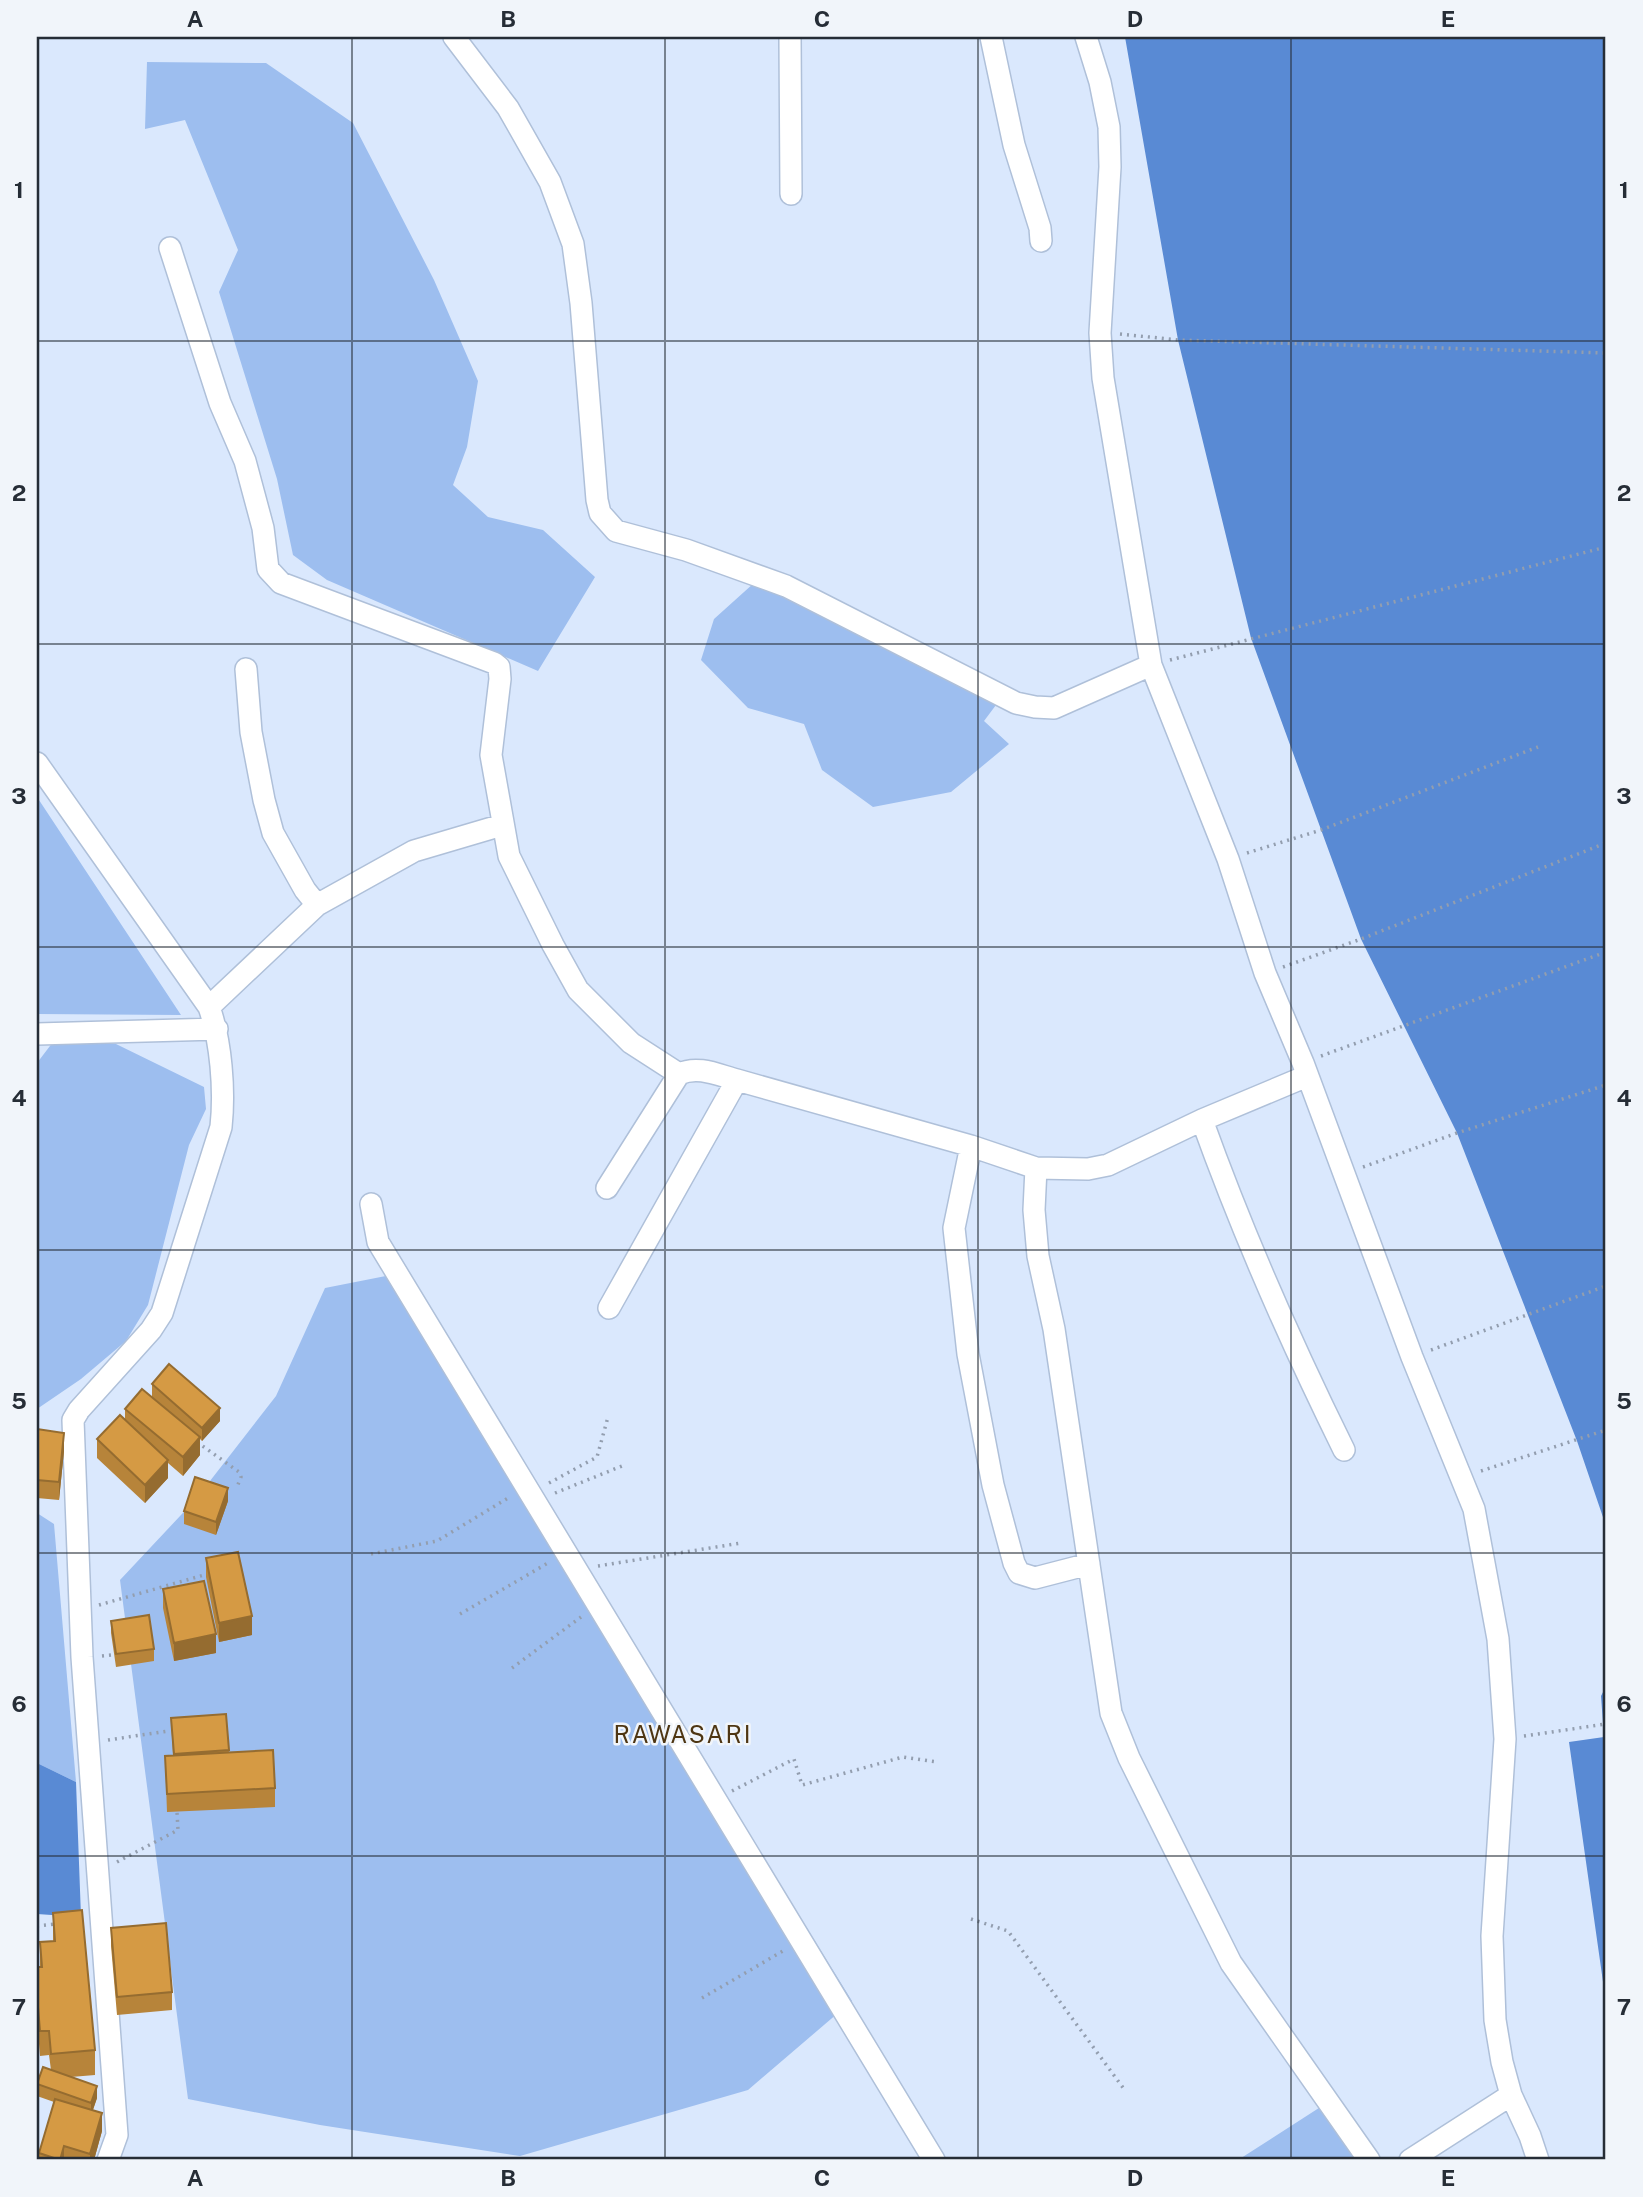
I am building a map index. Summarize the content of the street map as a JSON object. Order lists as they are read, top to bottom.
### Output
{
  "districts": ["RAWASARI"],
  "grid": {
    "columns": [
      "A",
      "B",
      "C",
      "D",
      "E"
    ],
    "rows": [
      "1",
      "2",
      "3",
      "4",
      "5",
      "6",
      "7"
    ]
  }
}
